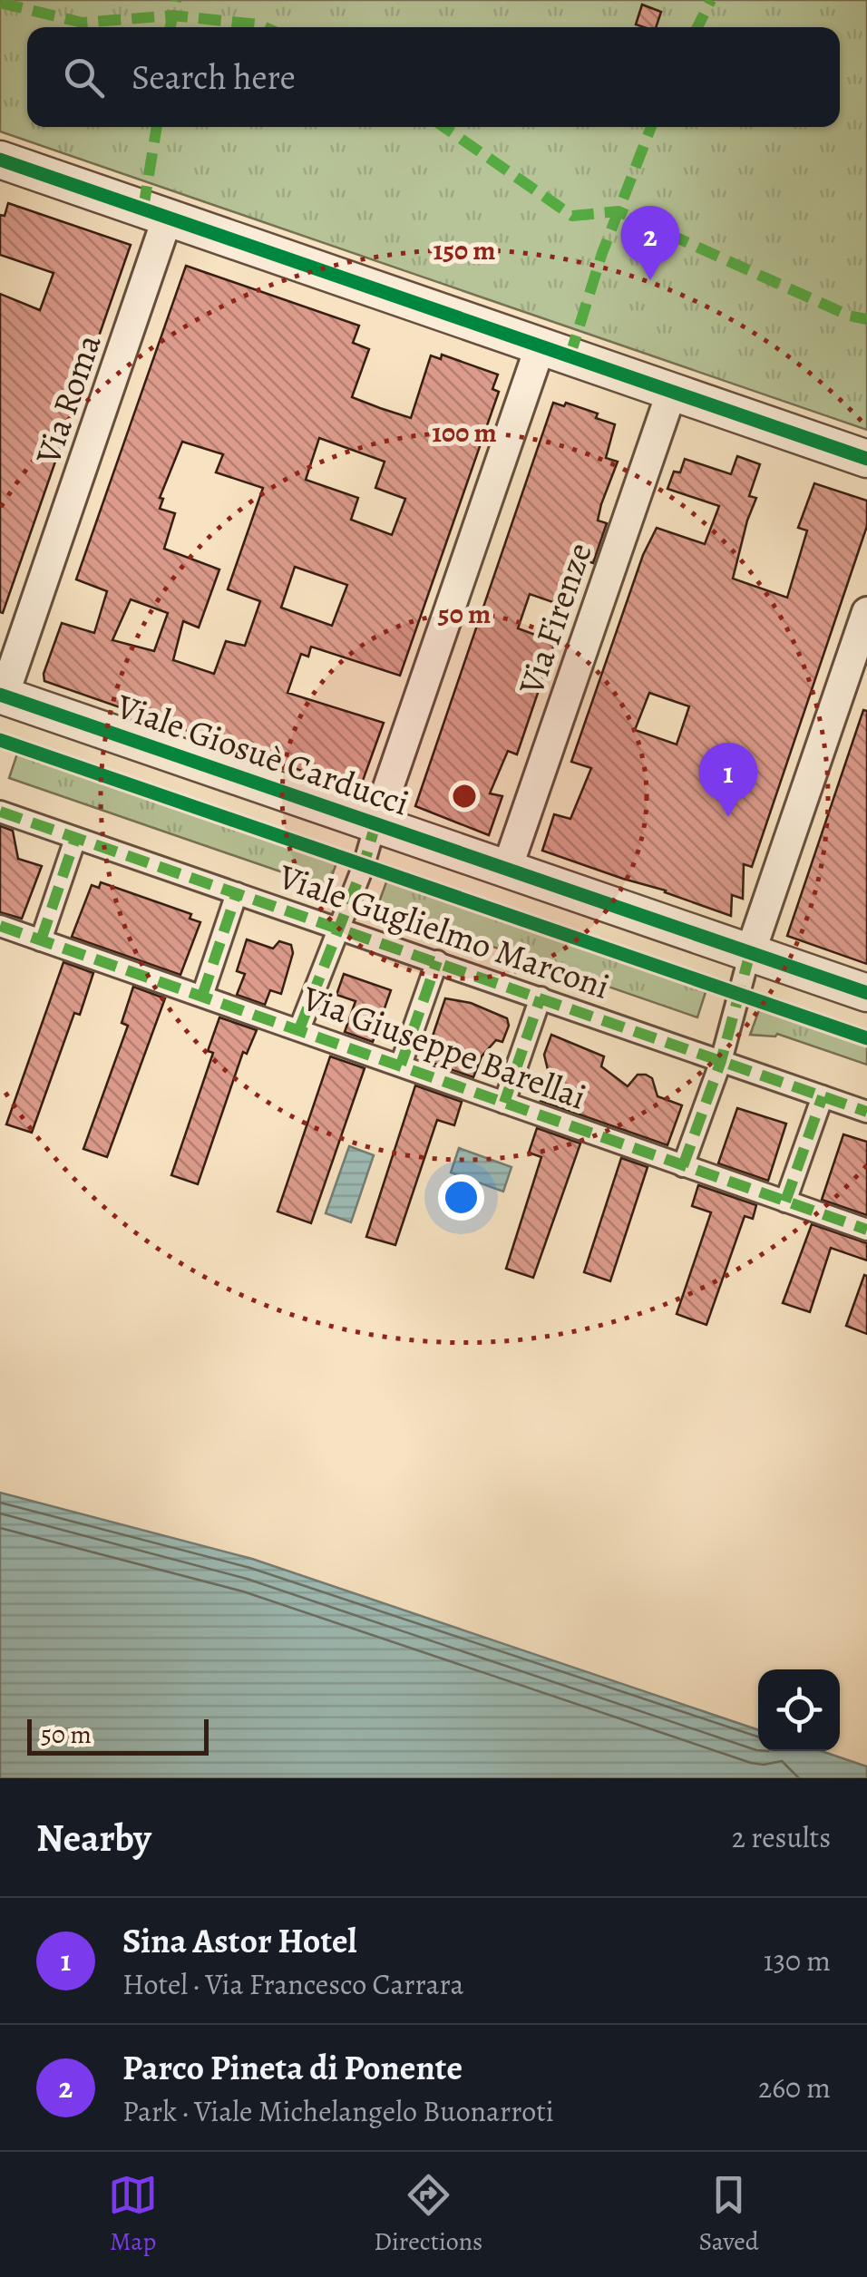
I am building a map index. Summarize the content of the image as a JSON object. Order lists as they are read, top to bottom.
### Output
{
  "streets": {
    "street": [
      "Via Roma",
      "Via Firenze",
      "Viale Giosuè Carducci",
      "Viale Guglielmo Marconi",
      "Via Giuseppe Barellai"
    ]
  },
  "crossings": [
    ["Via Roma", "Viale Giosuè Carducci"],
    ["Via Firenze", "Viale Giosuè Carducci"]
  ],
  "scale_bar": "50 m",
  "page": {
    "search": "Search here",
    "pins": ["2", "1"],
    "scale": "50 m",
    "heading": ["Nearby", "2 results"],
    "list": [
      {
        "mark": "1",
        "name": "Sina Astor Hotel",
        "note": "Hotel · Via Francesco Carrara",
        "value": "130 m"
      },
      {
        "mark": "2",
        "name": "Parco Pineta di Ponente",
        "note": "Park · Viale Michelangelo Buonarroti",
        "value": "260 m"
      }
    ],
    "nav": ["Map", "Directions", "Saved"]
  },
  "rings": ["150 m", "100 m", "50 m"]
}
